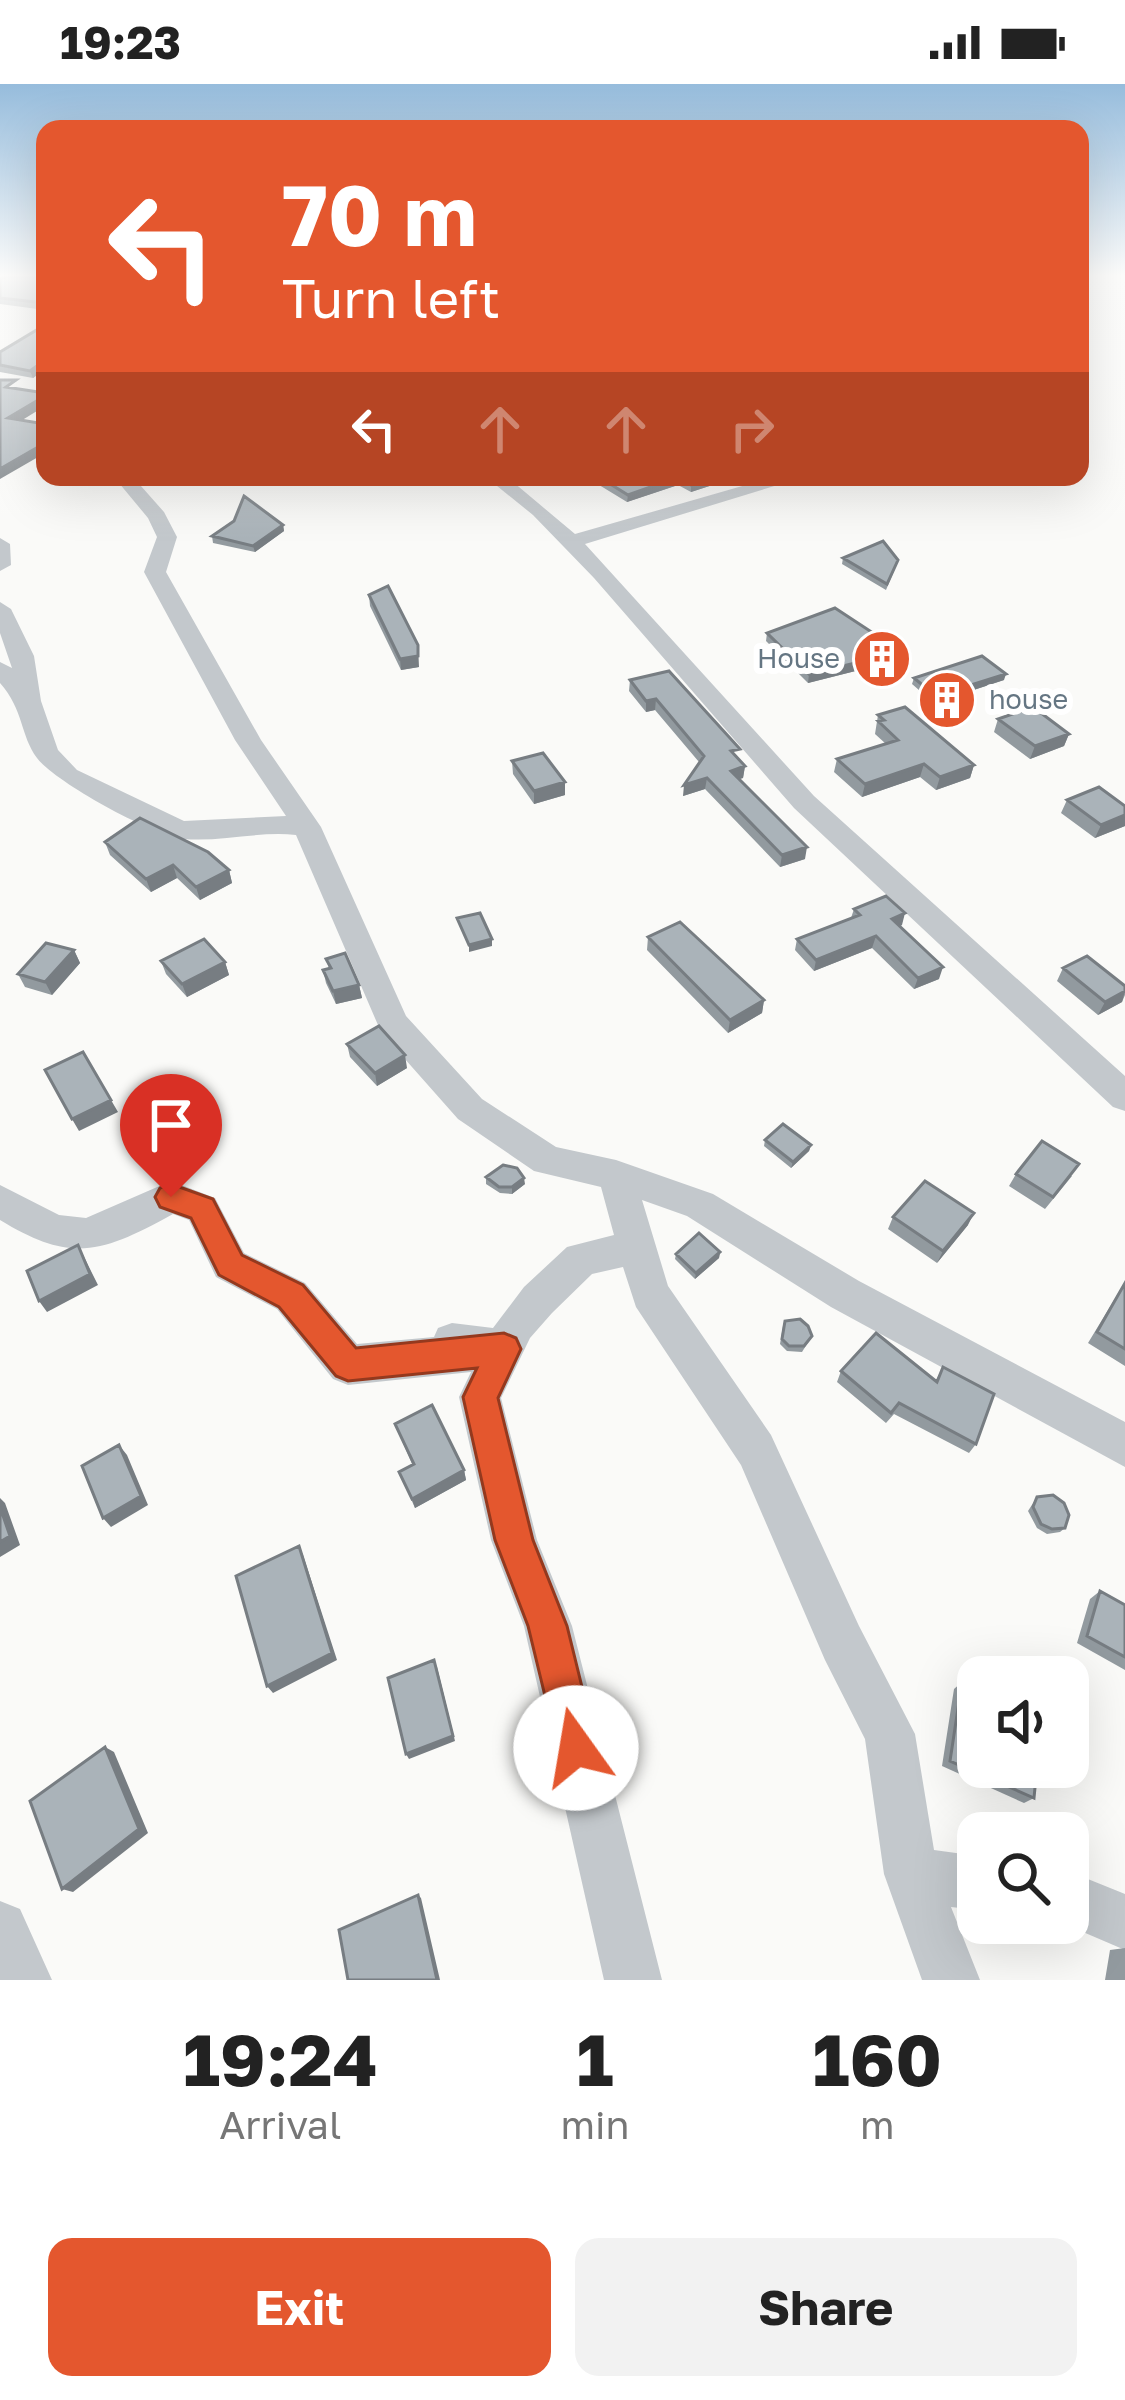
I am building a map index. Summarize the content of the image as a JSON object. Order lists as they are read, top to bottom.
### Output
{
  "places": {
    "building": ["House", "house"]
  },
  "page": {
    "status": "19:23",
    "turn": ["70 m", "Turn left"],
    "eta": [
      "19:24",
      "Arrival",
      "1",
      "min",
      "160",
      "m"
    ],
    "buttons": ["Exit", "Share"]
  }
}
